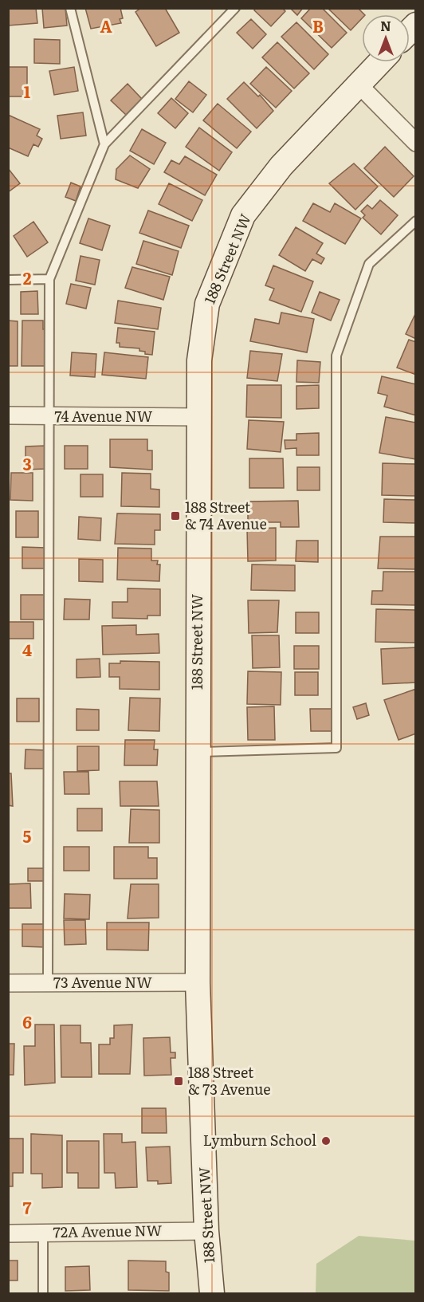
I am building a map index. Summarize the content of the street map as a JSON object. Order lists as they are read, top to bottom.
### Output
{
  "streets": {
    "street": [
      "188 Street NW",
      "74 Avenue NW",
      "73 Avenue NW",
      "72A Avenue NW"
    ]
  },
  "crossings": [
    ["188 Street NW", "74 Avenue NW"],
    ["188 Street NW", "73 Avenue NW"],
    ["188 Street NW", "72A Avenue NW"]
  ],
  "places": {
    "transit": ["188 Street & 74 Avenue", "188 Street & 73 Avenue"],
    "other": ["Lymburn School"]
  },
  "north": "top",
  "grid": {
    "columns": ["A", "B"],
    "rows": [
      "1",
      "2",
      "3",
      "4",
      "5",
      "6",
      "7"
    ]
  }
}
